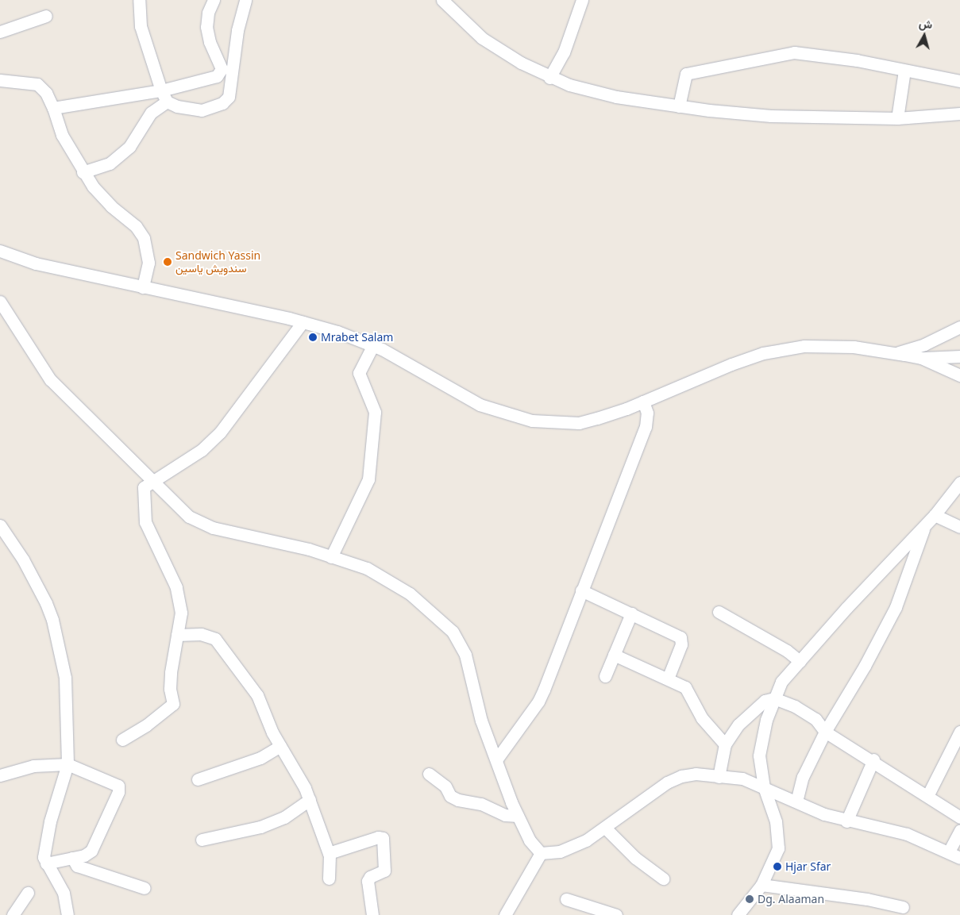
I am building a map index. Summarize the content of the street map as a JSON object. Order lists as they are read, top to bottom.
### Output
{
  "places": [
    "Sandwich Yassin سندويش ياسين",
    "Mrabet Salam",
    "Hjar Sfar",
    "Dg. Alaaman"
  ],
  "north": "top"
}
